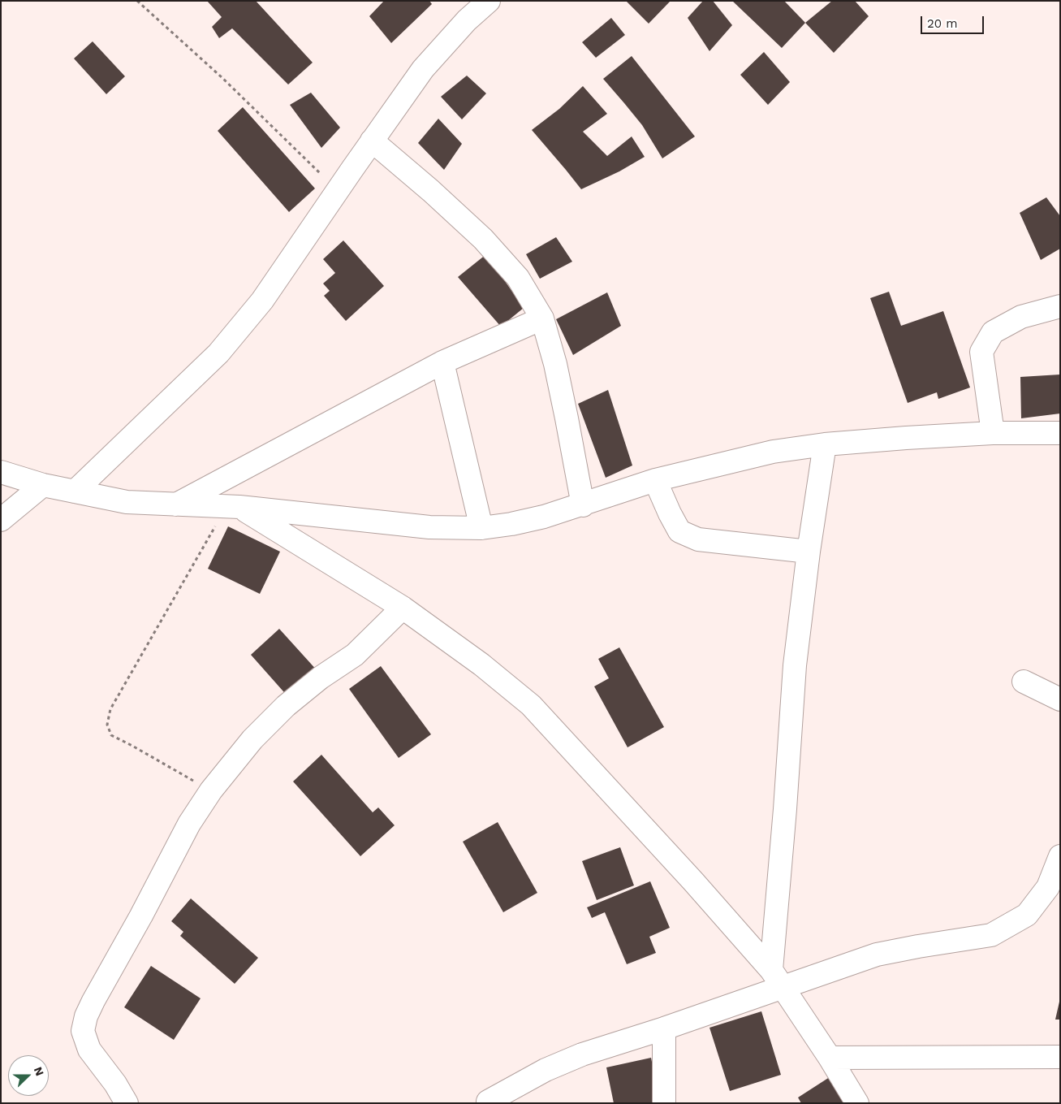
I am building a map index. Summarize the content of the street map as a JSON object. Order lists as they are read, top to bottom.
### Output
{
  "scale_bar": "20 m",
  "north": "right"
}
